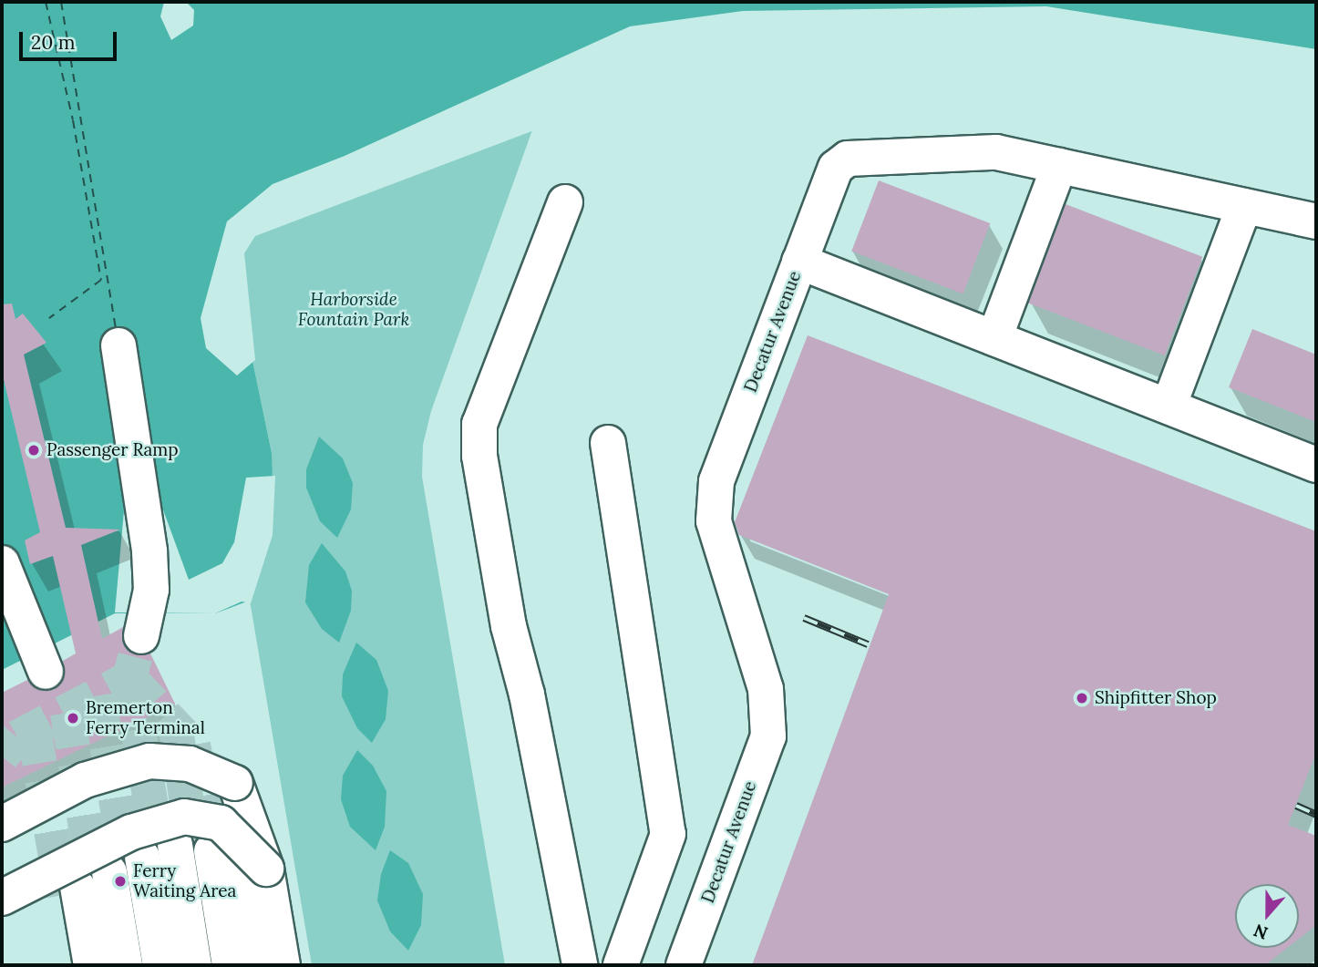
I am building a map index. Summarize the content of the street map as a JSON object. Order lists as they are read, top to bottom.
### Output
{
  "streets": {
    "main road": ["Decatur Avenue"]
  },
  "parks": ["Harborside Fountain Park"],
  "places": [
    "Passenger Ramp",
    "Shipfitter Shop",
    "Bremerton Ferry Terminal",
    "Ferry Waiting Area"
  ],
  "scale_bar": "20 m",
  "north": "bottom"
}
